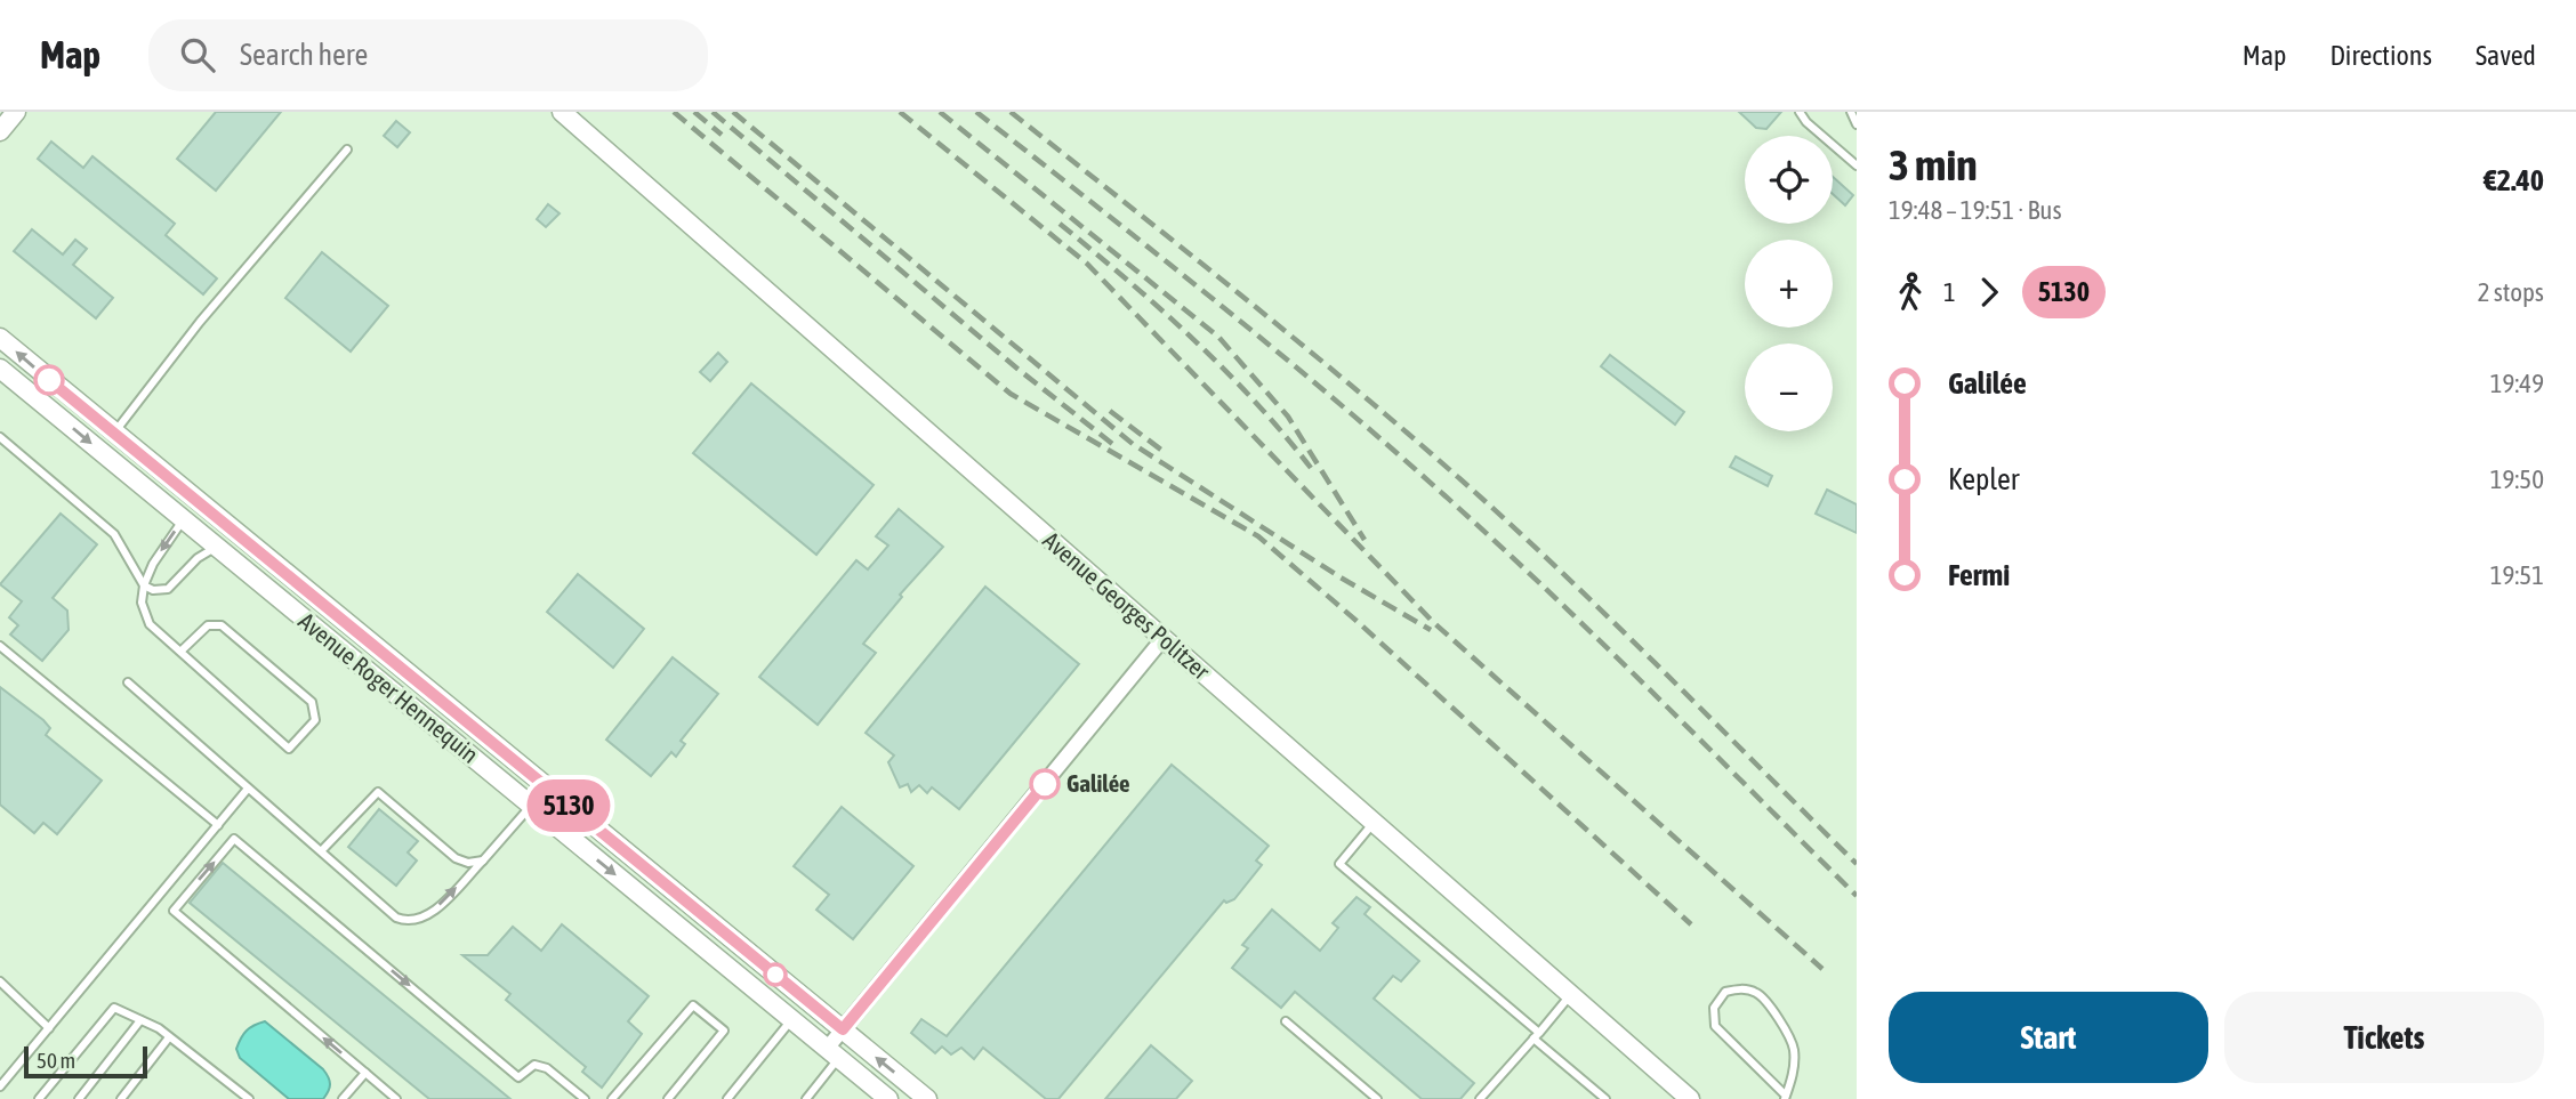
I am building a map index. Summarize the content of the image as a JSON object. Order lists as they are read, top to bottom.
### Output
{
  "streets": {
    "street": ["Avenue Georges Politzer", "Avenue Roger Hennequin"]
  },
  "places": ["Galilée"],
  "lines": ["bus line 5130"],
  "scale_bar": "50 m",
  "page": {
    "header": "Map",
    "search": "Search here",
    "nav": ["Map", "Directions", "Saved"],
    "on_map": "5130",
    "heading": ["3 min", "19:48 – 19:51 · Bus", "€2.40"],
    "map_buttons": ["+", "−"],
    "legs": ["1", "5130", "2 stops"],
    "list": [
      {
        "name": "Galilée",
        "value": "19:49"
      },
      {
        "name": "Kepler",
        "value": "19:50"
      },
      {
        "name": "Fermi",
        "value": "19:51"
      }
    ],
    "buttons": ["Start", "Tickets"],
    "scale": "50 m"
  }
}
